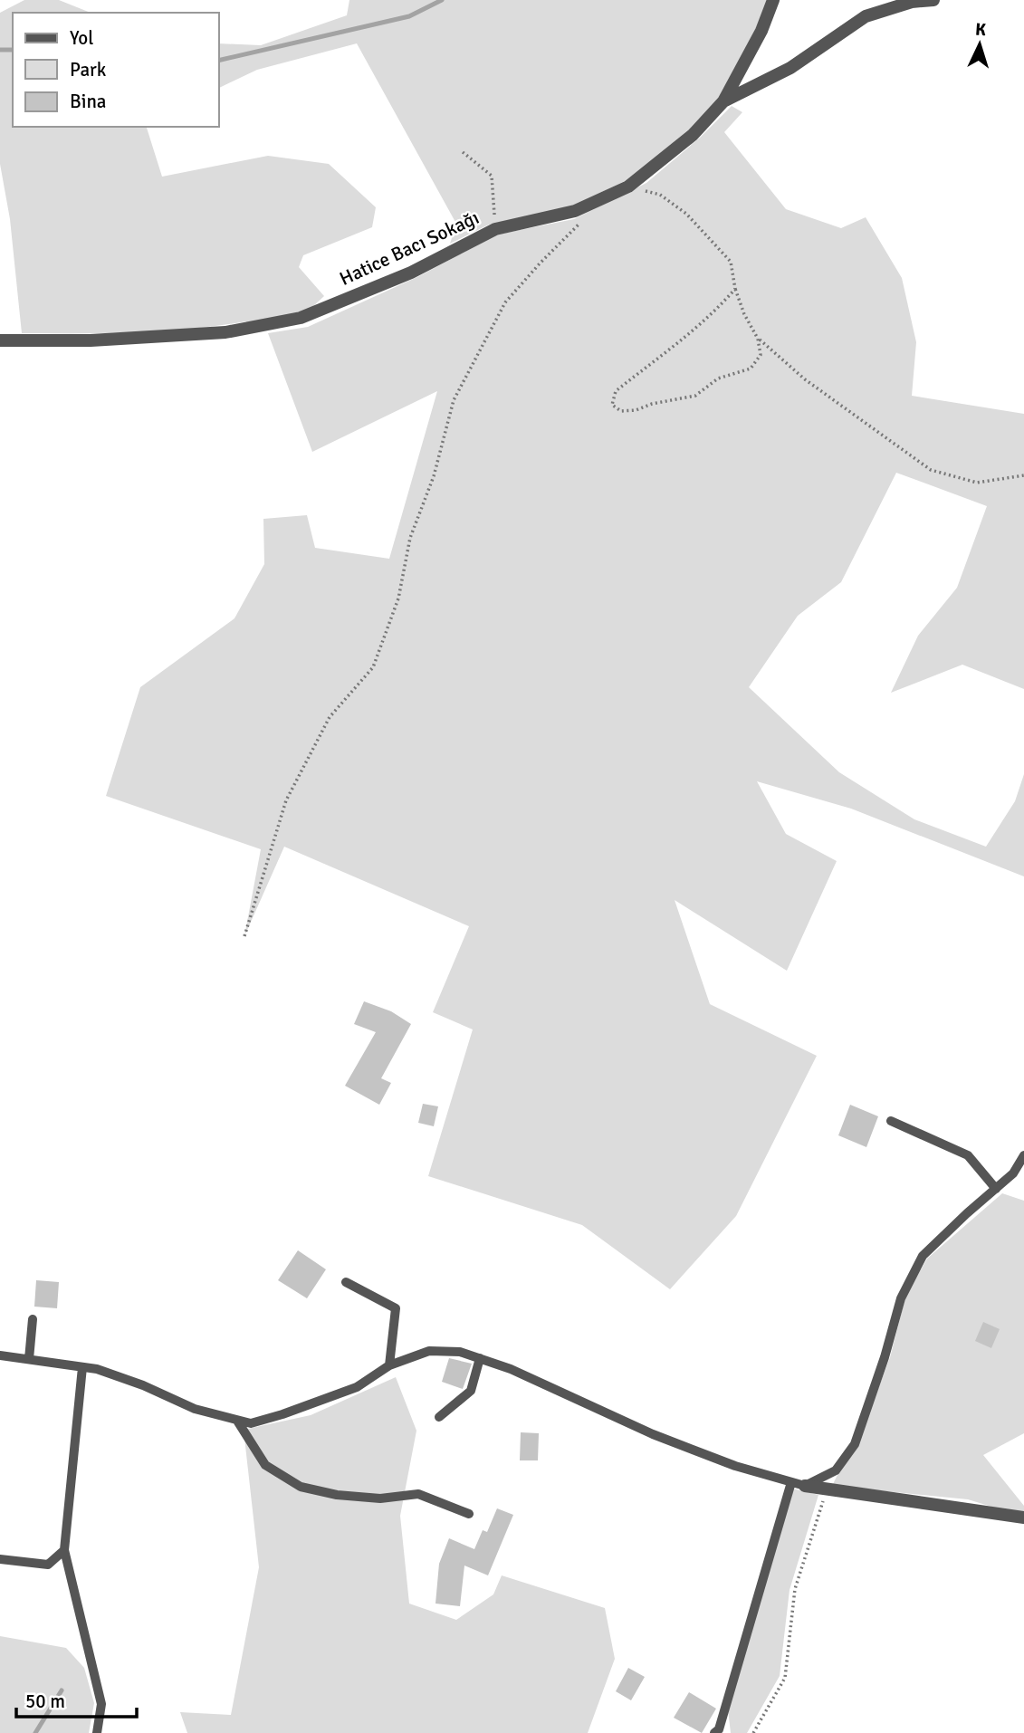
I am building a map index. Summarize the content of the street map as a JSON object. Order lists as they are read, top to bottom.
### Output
{
  "streets": {
    "street": ["Hatice Bacı Sokağı"]
  },
  "legend": ["Yol", "Park", "Bina"],
  "scale_bar": "50 m",
  "north": "top"
}
